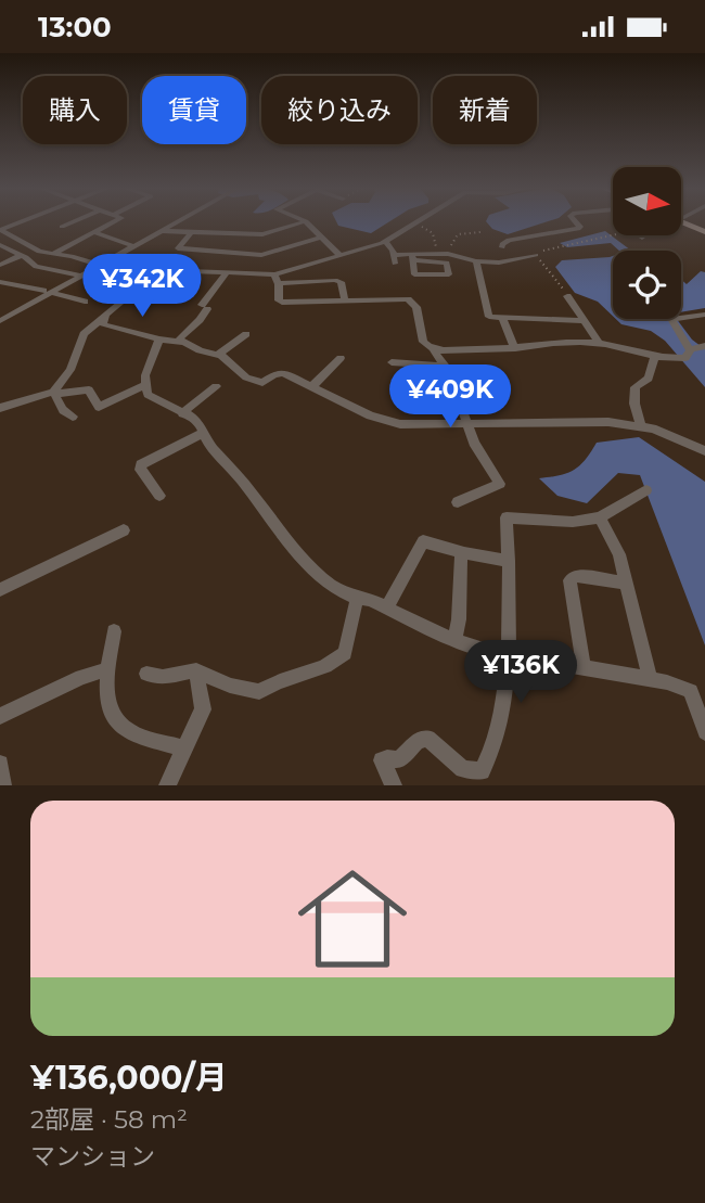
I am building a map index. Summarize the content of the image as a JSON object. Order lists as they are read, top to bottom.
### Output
{
  "north": "right",
  "page": {
    "status": "13:00",
    "chip": [
      "購入",
      "賃貸",
      "絞り込み",
      "新着"
    ],
    "price": ["¥342K", "¥409K", "¥136K"],
    "list": [
      {
        "name": "¥136,000/月",
        "note": "2部屋 · 58 m² · マンション"
      }
    ]
  }
}
